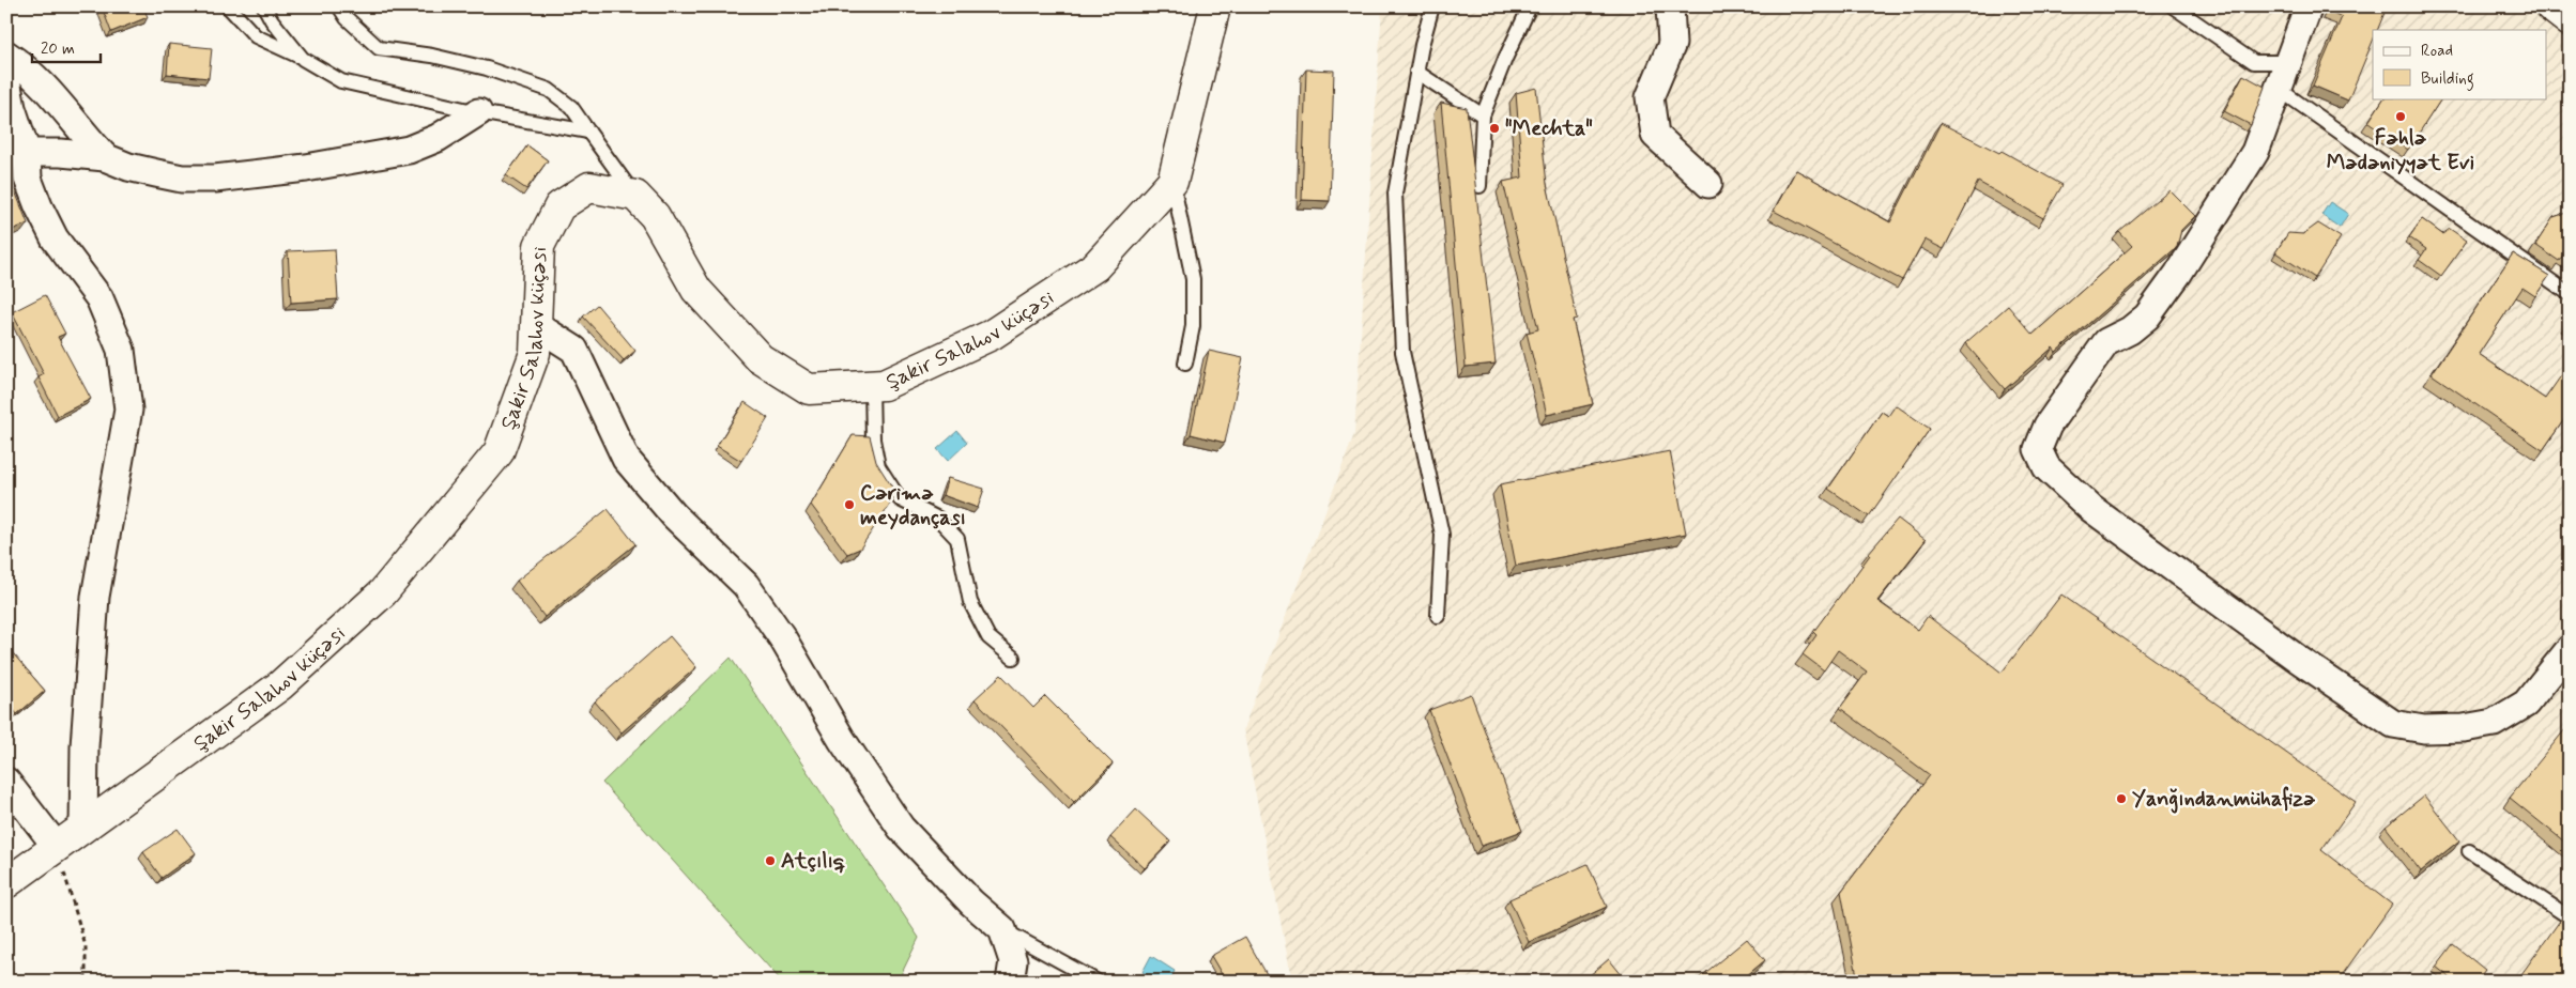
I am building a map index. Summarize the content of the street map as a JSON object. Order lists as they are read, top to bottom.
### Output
{
  "streets": {
    "street": ["Şakir Salahov küçəsi"]
  },
  "places": [
    "Fəhlə Mədəniyyət Evi",
    "\"Mechta\"",
    "Cərimə meydançası",
    "Yanğındanmühafizə",
    "Atçılıq"
  ],
  "legend": ["Road", "Building"],
  "scale_bar": "20 m"
}
